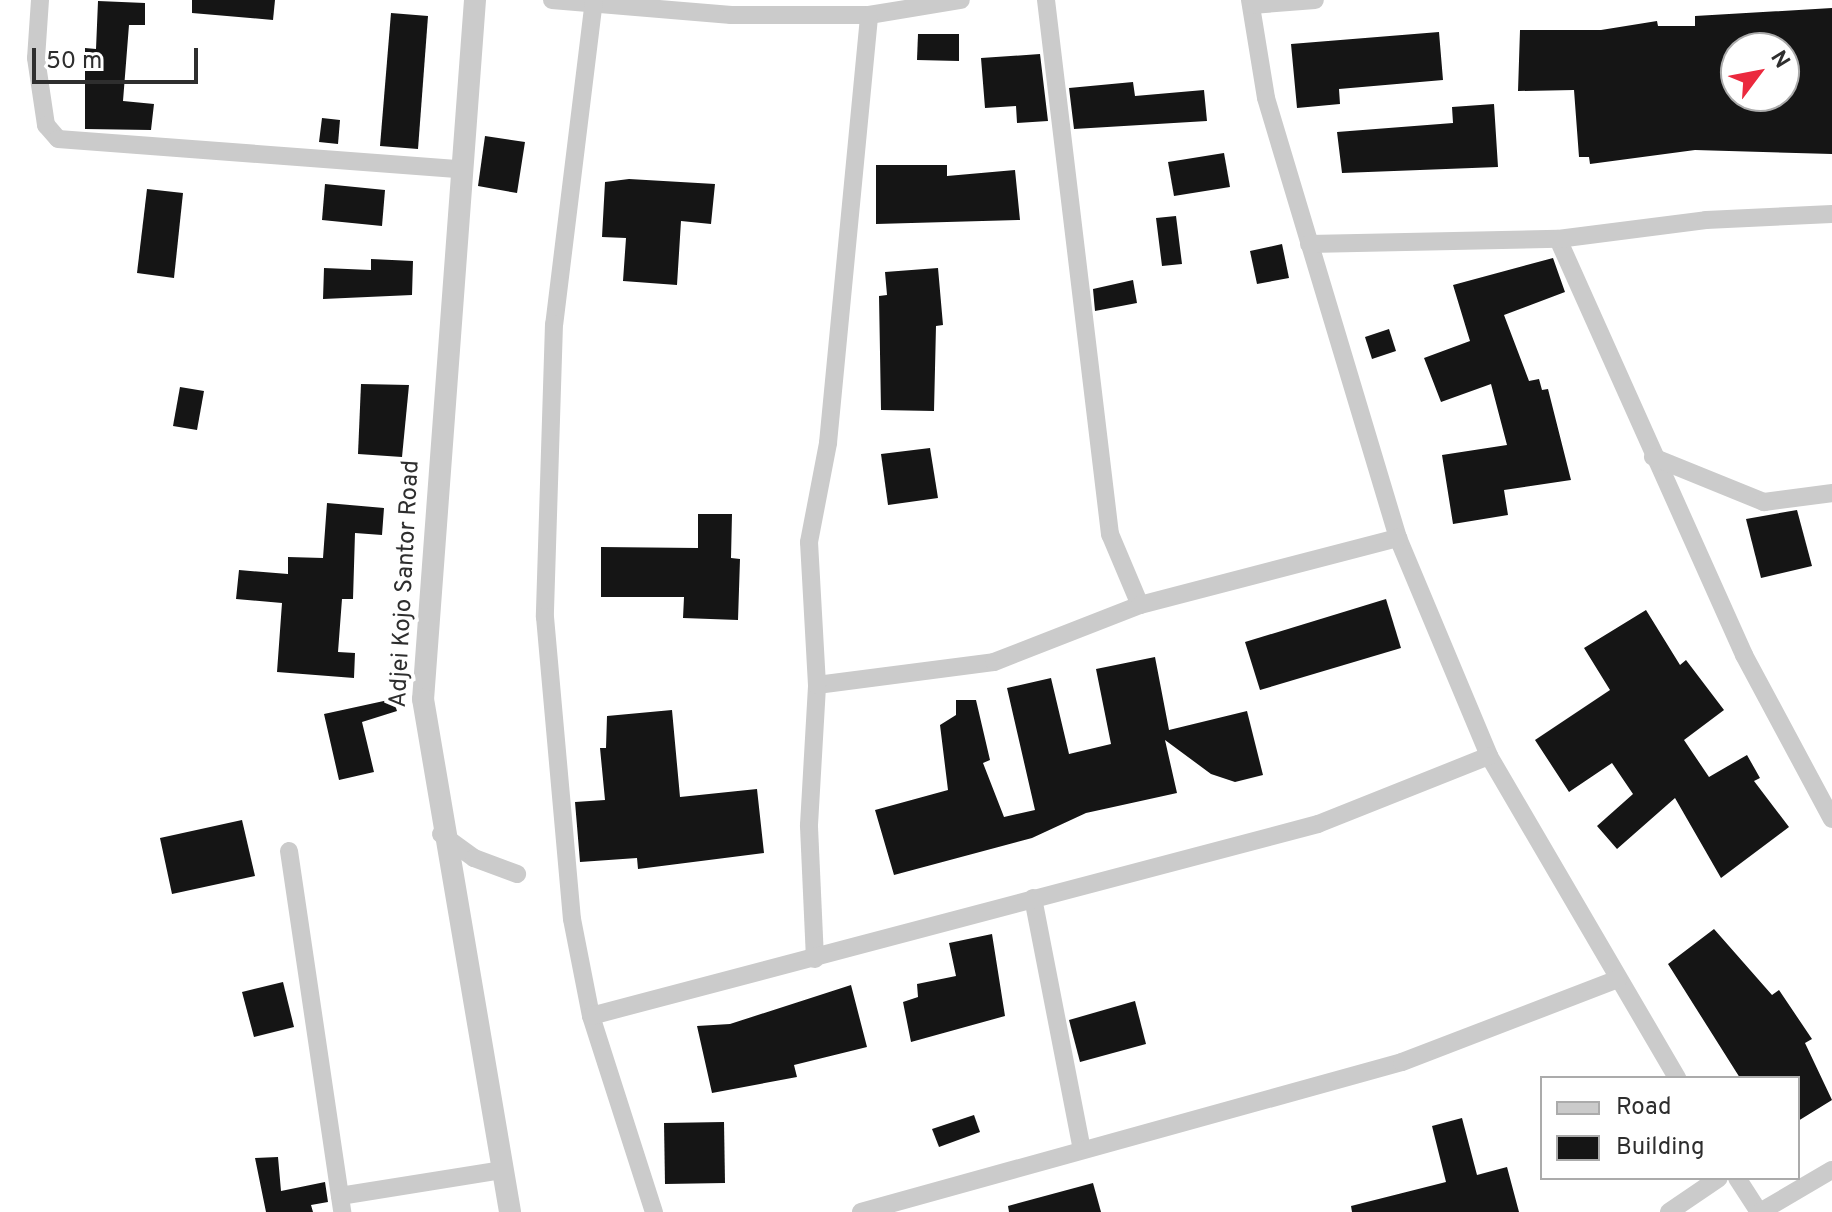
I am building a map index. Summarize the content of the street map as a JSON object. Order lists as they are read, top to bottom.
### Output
{
  "streets": {
    "street": ["Adjei Kojo Santor Road"]
  },
  "legend": ["Road", "Building"],
  "scale_bar": "50 m",
  "north": "top right"
}
